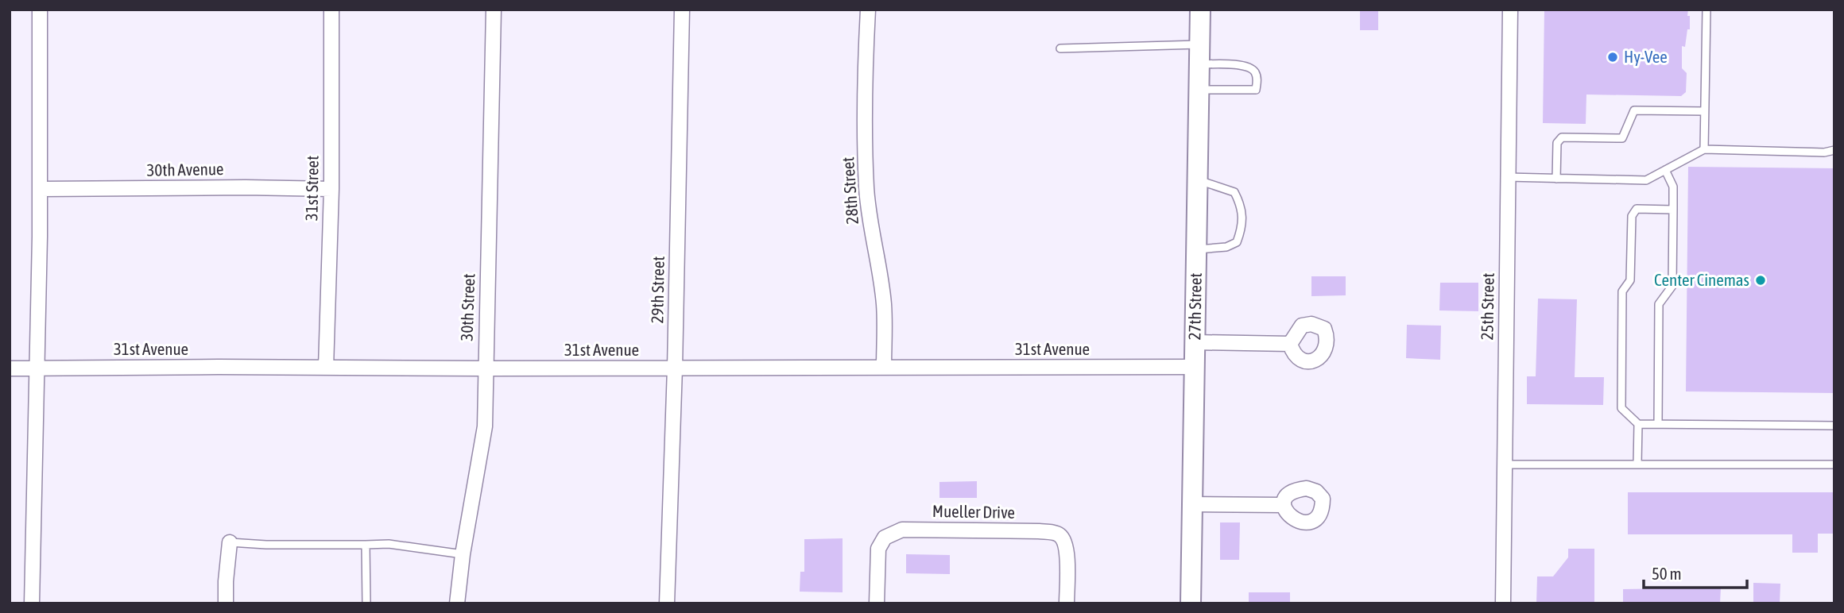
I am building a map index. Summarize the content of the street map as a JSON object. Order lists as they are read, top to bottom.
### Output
{
  "streets": {
    "street": [
      "30th Avenue",
      "31st Street",
      "28th Street",
      "29th Street",
      "27th Street",
      "25th Street",
      "30th Street",
      "31st Avenue",
      "Mueller Drive"
    ]
  },
  "crossings": [
    ["30th Avenue", "31st Street"],
    ["31st Street", "31st Avenue"],
    ["28th Street", "31st Avenue"],
    ["29th Street", "31st Avenue"],
    ["27th Street", "31st Avenue"],
    ["30th Street", "31st Avenue"]
  ],
  "places": ["Hy-Vee", "Center Cinemas"],
  "scale_bar": "50 m"
}
